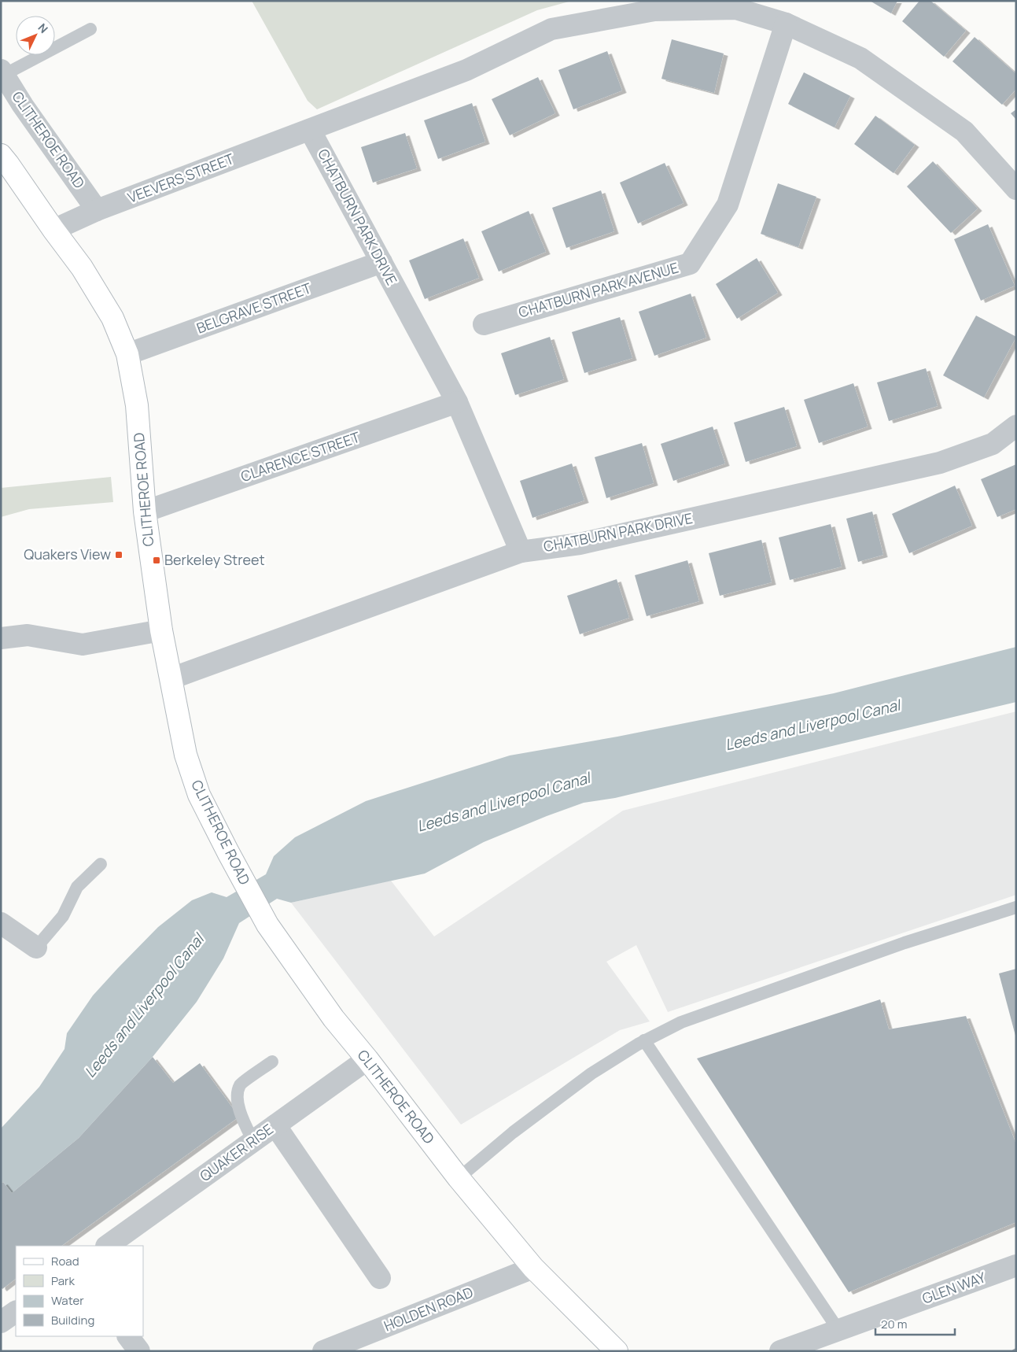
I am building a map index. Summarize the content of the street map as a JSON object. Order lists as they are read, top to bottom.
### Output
{
  "streets": {
    "main road": ["CLITHEROE ROAD"],
    "street": [
      "VEEVERS STREET",
      "CHATBURN PARK DRIVE",
      "CHATBURN PARK AVENUE",
      "BELGRAVE STREET",
      "CLARENCE STREET",
      "QUAKER RISE",
      "GLEN WAY",
      "HOLDEN ROAD"
    ]
  },
  "crossings": [
    ["CLITHEROE ROAD", "VEEVERS STREET"],
    ["CLITHEROE ROAD", "BELGRAVE STREET"],
    ["CLITHEROE ROAD", "CLARENCE STREET"],
    ["CLITHEROE ROAD", "QUAKER RISE"],
    ["CLITHEROE ROAD", "HOLDEN ROAD"],
    ["VEEVERS STREET", "CHATBURN PARK DRIVE"],
    ["CHATBURN PARK DRIVE", "BELGRAVE STREET"],
    ["CHATBURN PARK DRIVE", "CLARENCE STREET"]
  ],
  "water": ["Leeds and Liverpool Canal"],
  "places": {
    "transit": ["Quakers View", "Berkeley Street"]
  },
  "legend": [
    "Road",
    "Park",
    "Water",
    "Building"
  ],
  "scale_bar": "20 m",
  "north": "top right"
}
